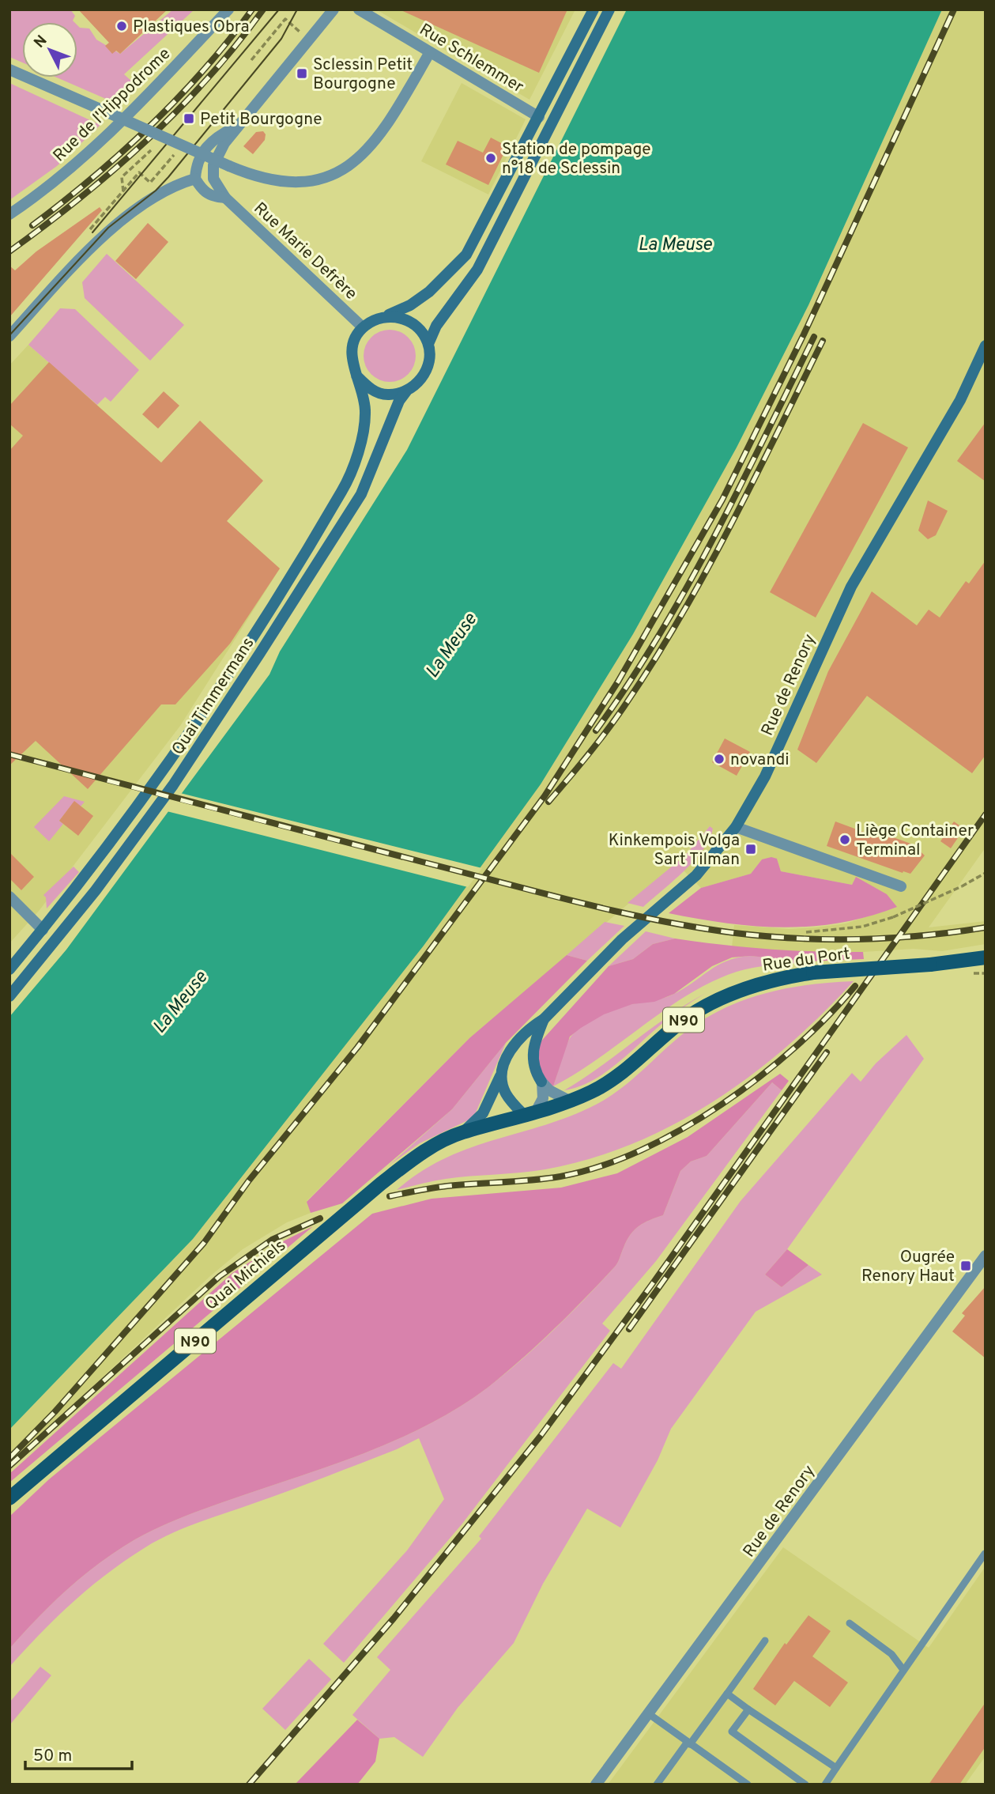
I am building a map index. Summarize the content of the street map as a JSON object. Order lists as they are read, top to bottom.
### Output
{
  "streets": {
    "main road": [
      "Rue de Renory",
      "Quai Timmermans",
      "Rue du Port",
      "N90",
      "Quai Michiels"
    ],
    "street": ["Rue Schlemmer", "Rue de l'Hippodrome", "Rue Marie Defrère"]
  },
  "crossings": [
    ["Rue Marie Defrère", "Quai Timmermans"],
    ["Rue de Renory", "Rue du Port"],
    ["Rue de Renory", "Quai Michiels"],
    ["Rue du Port", "Quai Michiels"]
  ],
  "water": ["La Meuse"],
  "places": {
    "other": [
      "Plastiques Obra",
      "Station de pompage n°18 de Sclessin",
      "novandi",
      "Liège Container Terminal"
    ],
    "transit": [
      "Sclessin Petit Bourgogne",
      "Petit Bourgogne",
      "Kinkempois Volga Sart Tilman",
      "Ougrée Renory Haut"
    ]
  },
  "scale_bar": "50 m",
  "north": "top left"
}
